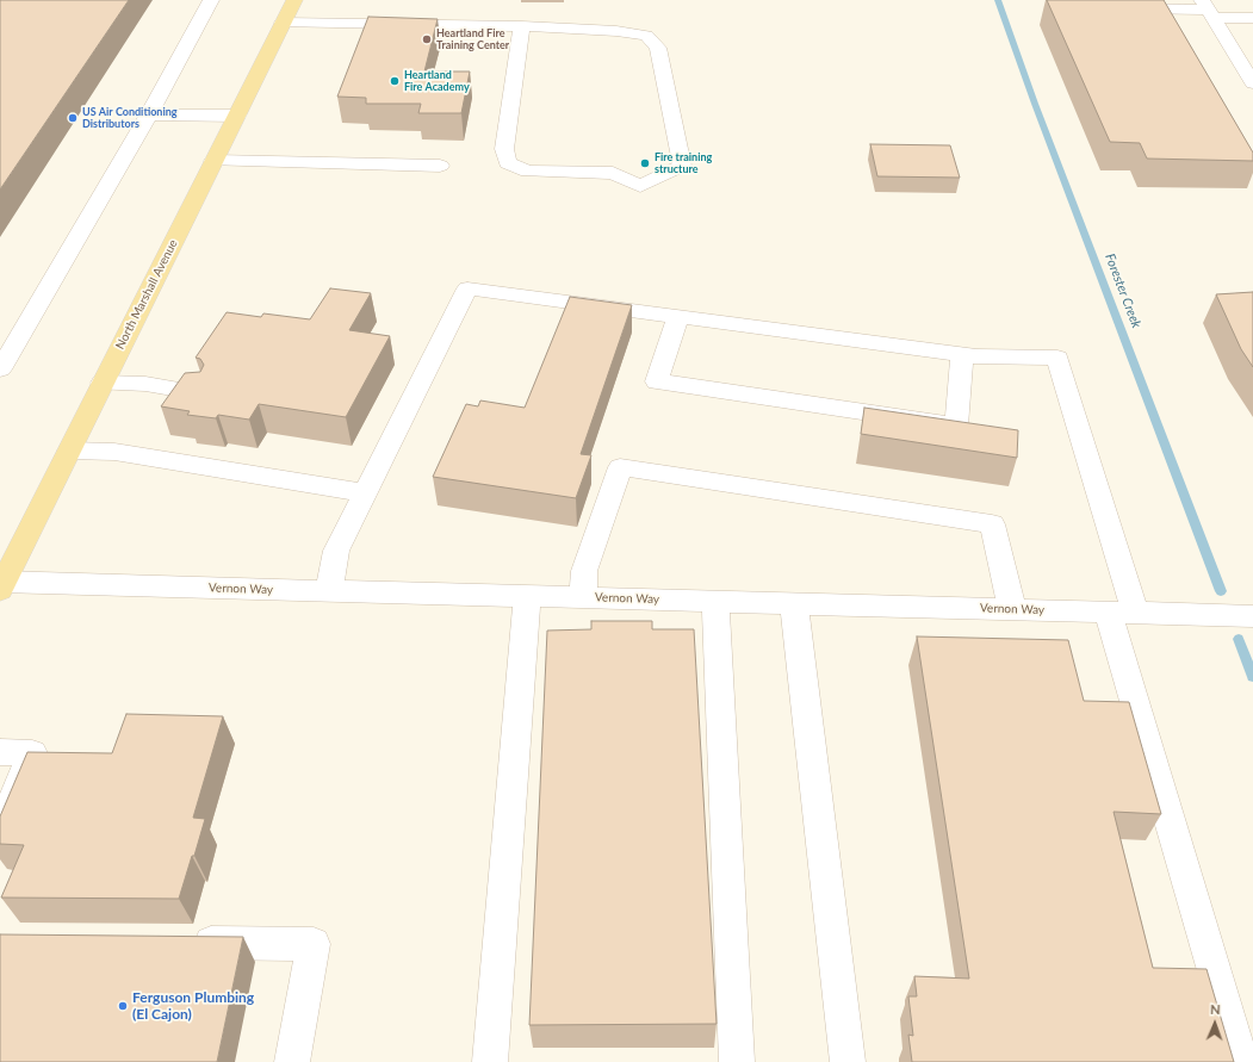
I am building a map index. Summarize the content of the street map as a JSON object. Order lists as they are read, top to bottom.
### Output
{
  "streets": {
    "main road": ["North Marshall Avenue"],
    "street": ["Vernon Way"]
  },
  "crossings": [
    ["North Marshall Avenue", "Vernon Way"]
  ],
  "water": ["Forester Creek"],
  "places": [
    "Heartland Fire Training Center",
    "Heartland Fire Academy",
    "US Air Conditioning Distributors",
    "Fire training structure",
    "Ferguson Plumbing (El Cajon)"
  ],
  "north": "top"
}
